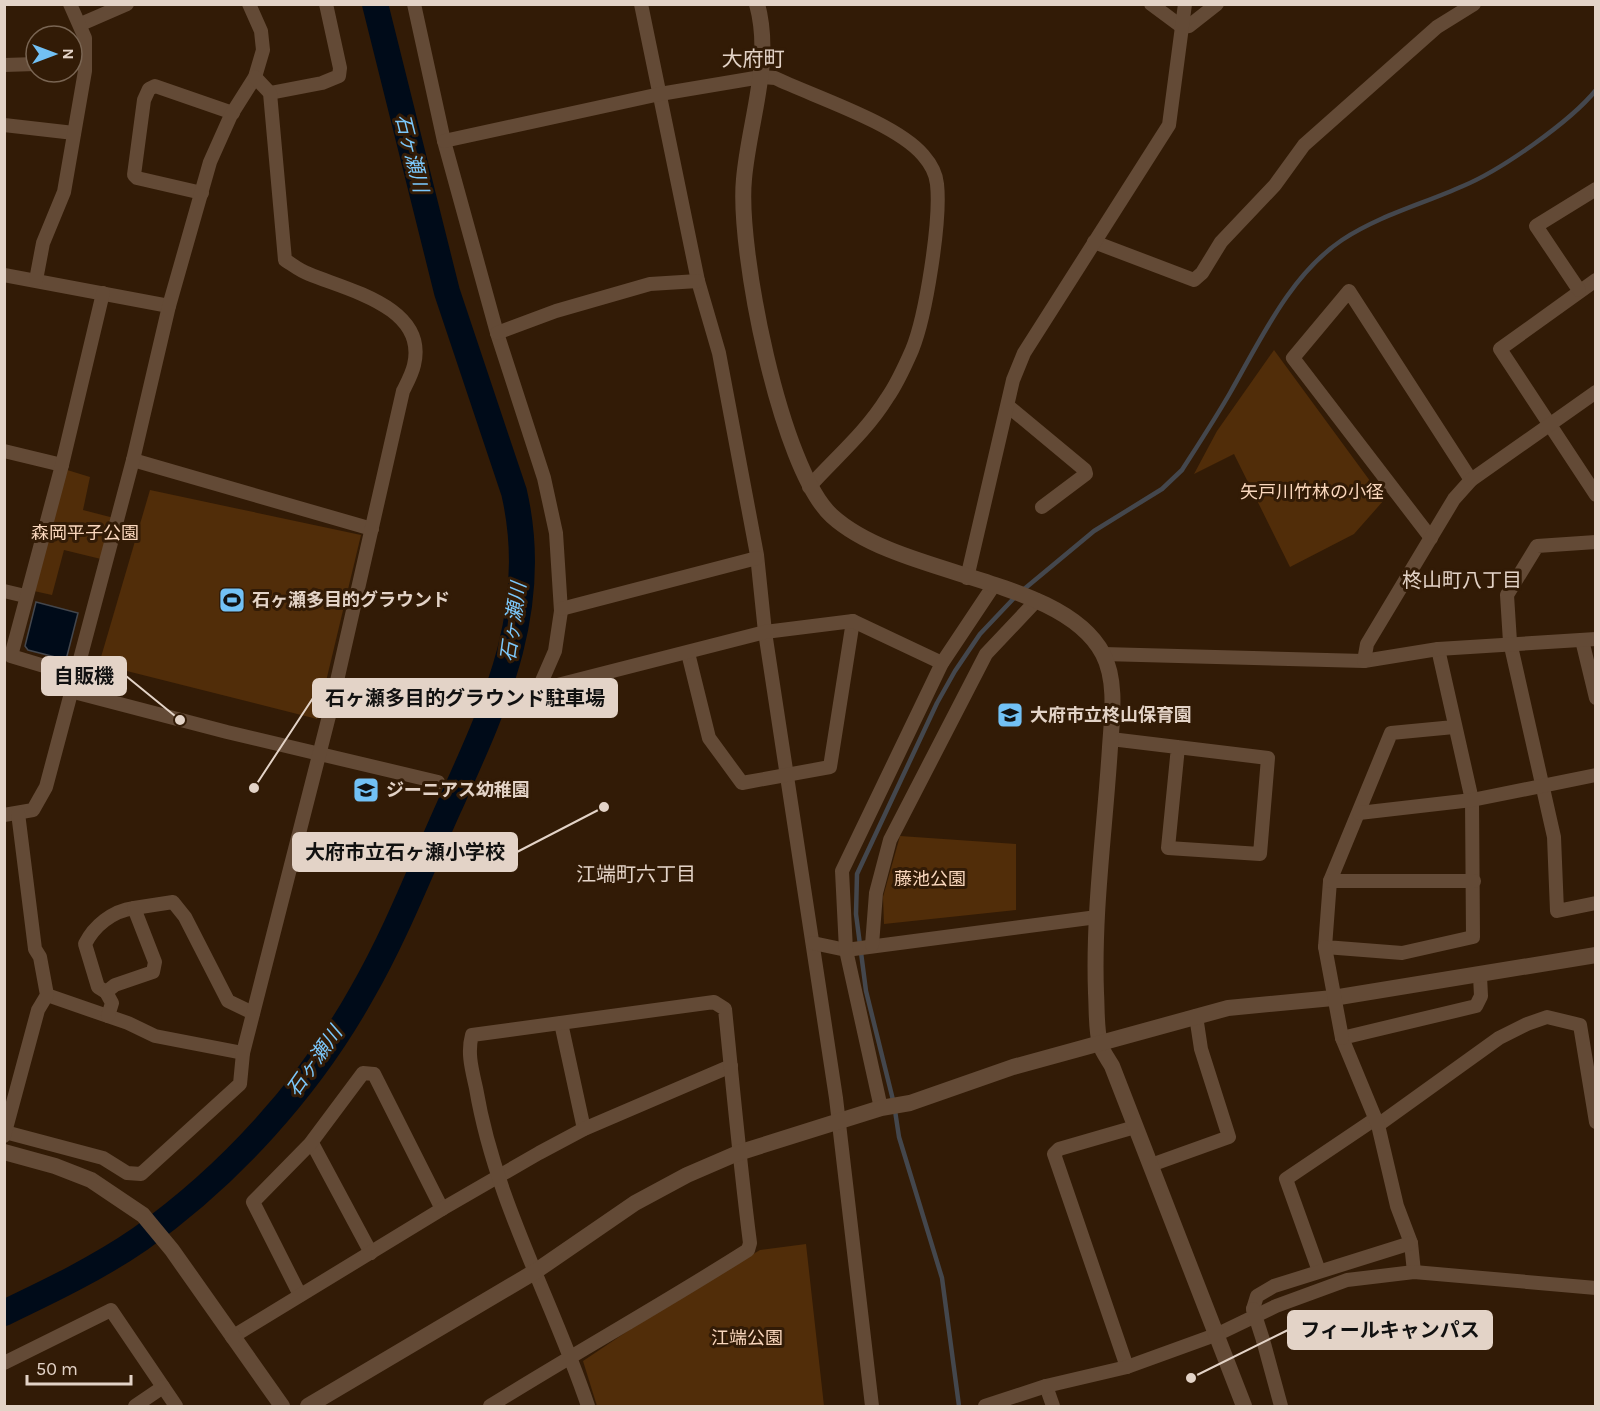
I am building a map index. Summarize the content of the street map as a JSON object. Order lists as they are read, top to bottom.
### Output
{
  "districts": ["大府町", "柊山町八丁目", "江端町六丁目"],
  "water": ["石ヶ瀬川"],
  "parks": [
    "矢戸川竹林の小径",
    "森岡平子公園",
    "藤池公園",
    "江端公園"
  ],
  "places": {
    "sports": ["石ヶ瀬多目的グラウンド"],
    "school or university": ["大府市立柊山保育園", "ジーニアス幼稚園"],
    "other": [
      "自販機",
      "石ヶ瀬多目的グラウンド駐車場",
      "大府市立石ヶ瀬小学校",
      "フィールキャンパス"
    ]
  },
  "scale_bar": "50 m",
  "north": "right"
}
